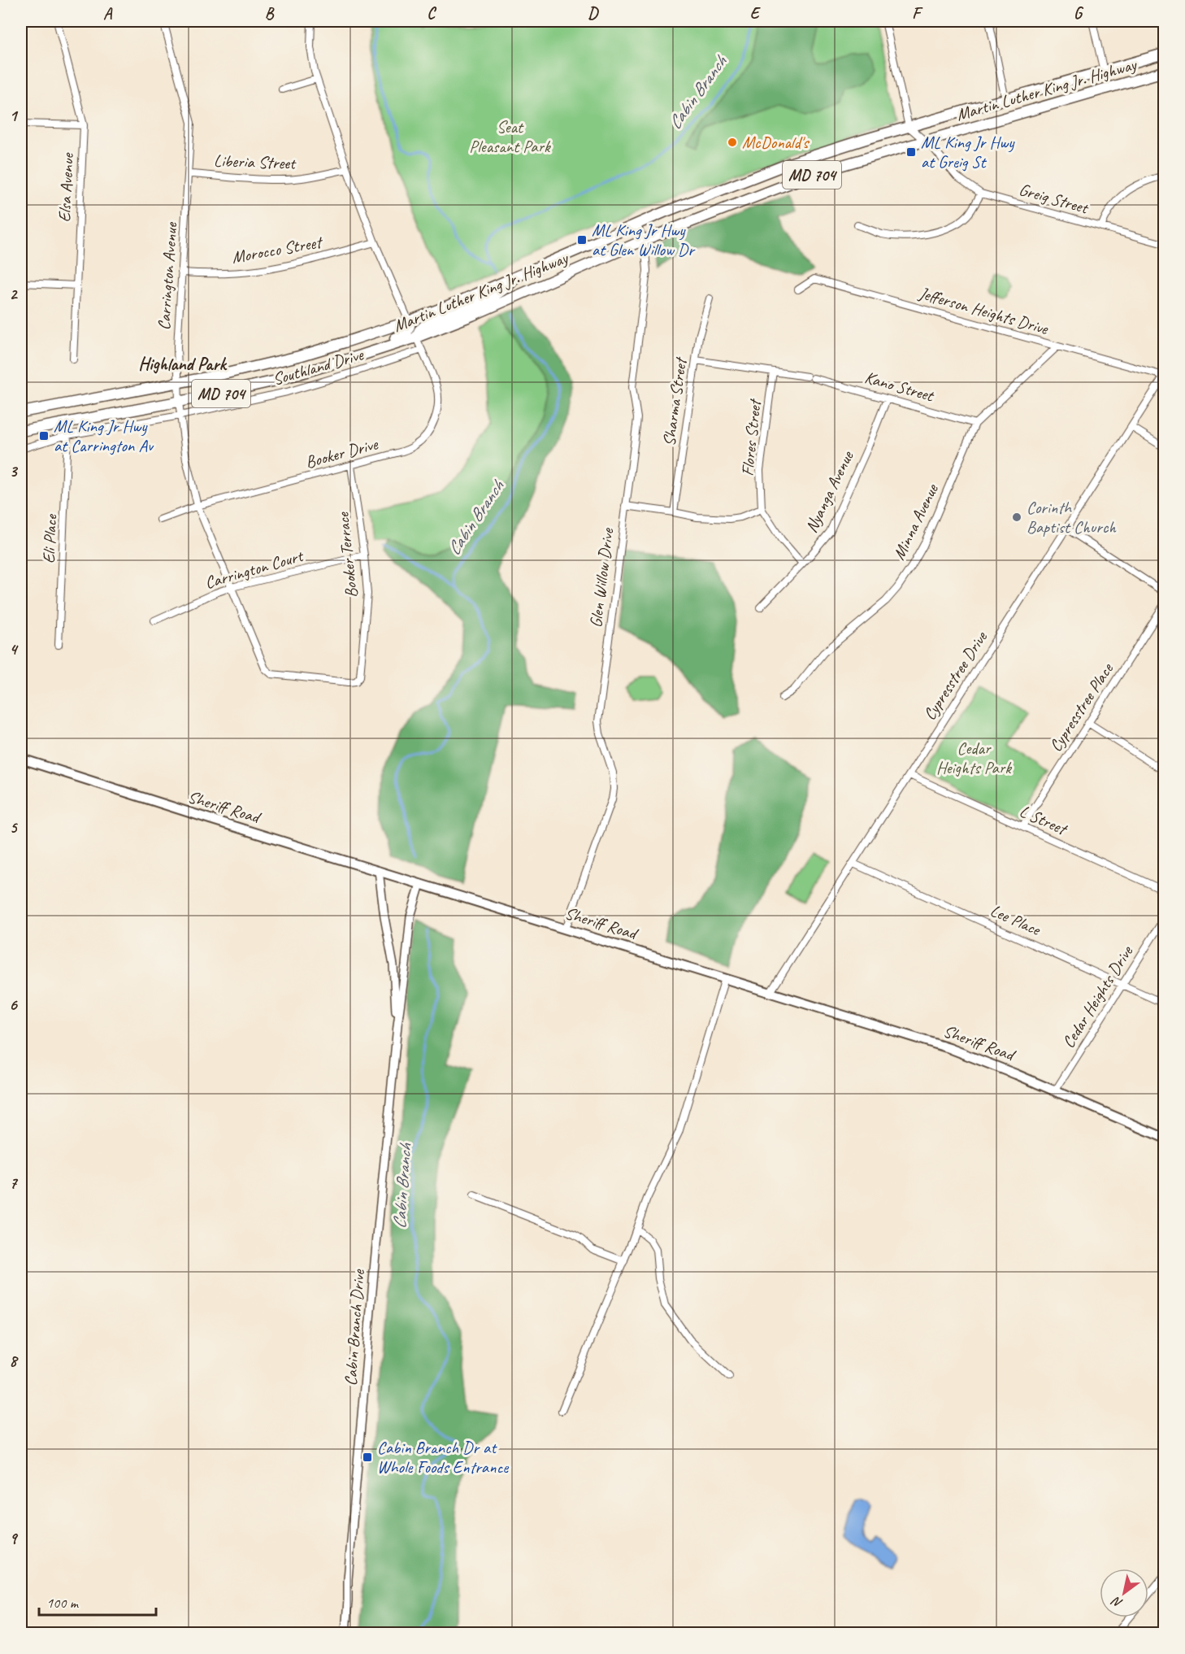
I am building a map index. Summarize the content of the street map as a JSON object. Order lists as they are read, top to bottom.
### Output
{
  "streets": {
    "main road": ["Martin Luther King Jr. Highway", "MD 704", "Sheriff Road"],
    "street": [
      "Liberia Street",
      "Elsa Avenue",
      "Greig Street",
      "Morocco Street",
      "Carrington Avenue",
      "Jefferson Heights Drive",
      "Southland Drive",
      "Kano Street",
      "Sharma Street",
      "Flores Street",
      "Booker Drive",
      "Nyanga Avenue",
      "Minna Avenue",
      "Eli Place",
      "Booker Terrace",
      "Carrington Court",
      "Glen Willow Drive",
      "Cypresstree Drive",
      "Cypresstree Place",
      "L Street",
      "Lee Place",
      "Cedar Heights Drive",
      "Cabin Branch Drive"
    ]
  },
  "crossings": [
    ["Martin Luther King Jr. Highway", "Greig Street"],
    ["Martin Luther King Jr. Highway", "Carrington Avenue"],
    ["Martin Luther King Jr. Highway", "Booker Drive"],
    ["Martin Luther King Jr. Highway", "Glen Willow Drive"],
    ["Liberia Street", "Carrington Avenue"],
    ["Morocco Street", "Carrington Avenue"],
    ["Carrington Avenue", "Southland Drive"],
    ["Carrington Avenue", "Booker Drive"],
    ["Carrington Avenue", "Booker Terrace"],
    ["Carrington Avenue", "Carrington Court"],
    ["Jefferson Heights Drive", "Minna Avenue"],
    ["Jefferson Heights Drive", "Cypresstree Drive"],
    ["Southland Drive", "Booker Drive"],
    ["Southland Drive", "Eli Place"],
    ["Kano Street", "Sharma Street"],
    ["Kano Street", "Flores Street"],
    ["Kano Street", "Nyanga Avenue"],
    ["Kano Street", "Minna Avenue"],
    ["Booker Drive", "Booker Terrace"],
    ["Booker Terrace", "Carrington Court"],
    ["Glen Willow Drive", "Sheriff Road"],
    ["Cypresstree Drive", "Sheriff Road"],
    ["Cypresstree Drive", "L Street"],
    ["Cypresstree Drive", "Lee Place"],
    ["Cypresstree Place", "L Street"],
    ["Sheriff Road", "Cedar Heights Drive"],
    ["Sheriff Road", "Cabin Branch Drive"],
    ["Lee Place", "Cedar Heights Drive"]
  ],
  "districts": ["Highland Park"],
  "water": ["Cabin Branch"],
  "parks": ["Seat Pleasant Park", "Cedar Heights Park"],
  "places": {
    "other": ["McDonald's", "Corinth Baptist Church"],
    "transit": [
      "ML King Jr Hwy at Greig St",
      "ML King Jr Hwy at Glen Willow Dr",
      "ML King Jr Hwy at Carrington Av",
      "Cabin Branch Dr at Whole Foods Entrance"
    ]
  },
  "scale_bar": "100 m",
  "north": "bottom left",
  "grid": {
    "columns": [
      "A",
      "B",
      "C",
      "D",
      "E",
      "F",
      "G"
    ],
    "rows": [
      "1",
      "2",
      "3",
      "4",
      "5",
      "6",
      "7",
      "8",
      "9"
    ]
  }
}
